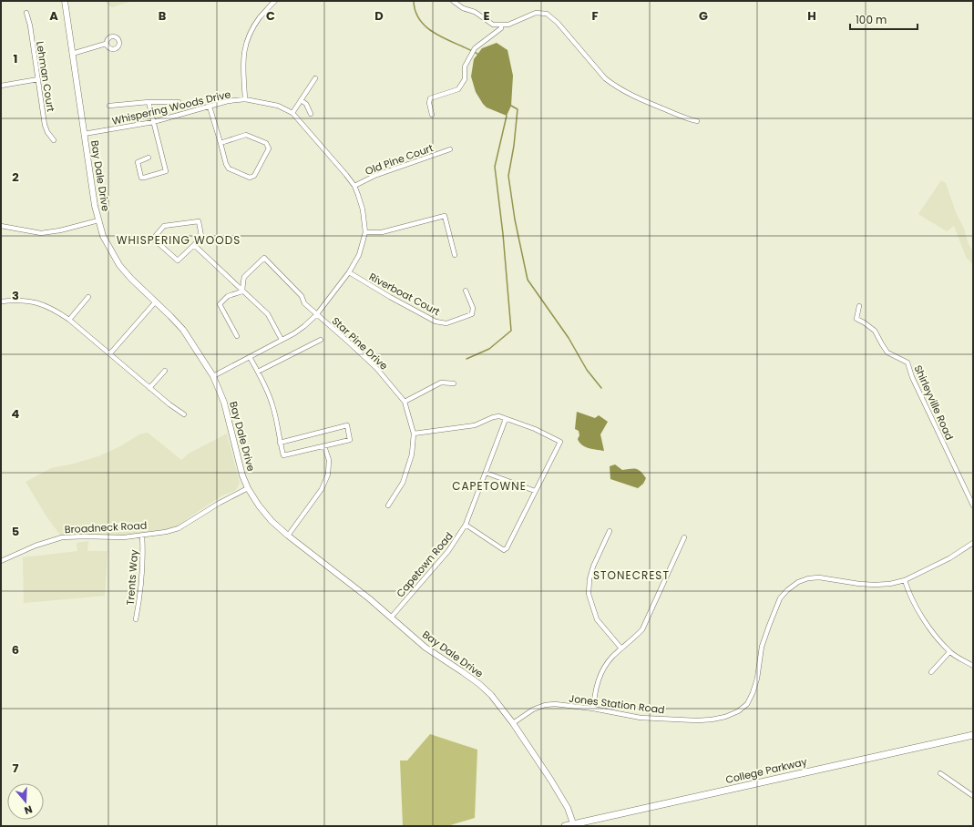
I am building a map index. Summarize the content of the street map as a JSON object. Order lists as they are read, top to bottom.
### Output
{
  "streets": {
    "main road": ["College Parkway"],
    "street": [
      "Lehman Court",
      "Whispering Woods Drive",
      "Old Pine Court",
      "Bay Dale Drive",
      "Riverboat Court",
      "Star Pine Drive",
      "Shirleyville Road",
      "Broadneck Road",
      "Capetown Road",
      "Trents Way",
      "Jones Station Road"
    ]
  },
  "crossings": [
    ["Whispering Woods Drive", "Old Pine Court"],
    ["Whispering Woods Drive", "Bay Dale Drive"],
    ["Whispering Woods Drive", "Riverboat Court"],
    ["Whispering Woods Drive", "Star Pine Drive"],
    ["Bay Dale Drive", "Broadneck Road"],
    ["Bay Dale Drive", "Capetown Road"],
    ["Bay Dale Drive", "Jones Station Road"],
    ["Bay Dale Drive", "College Parkway"],
    ["Broadneck Road", "Trents Way"]
  ],
  "districts": ["WHISPERING WOODS", "CAPETOWNE", "STONECREST"],
  "scale_bar": "100 m",
  "north": "bottom",
  "grid": {
    "columns": [
      "A",
      "B",
      "C",
      "D",
      "E",
      "F",
      "G",
      "H"
    ],
    "rows": [
      "1",
      "2",
      "3",
      "4",
      "5",
      "6",
      "7"
    ]
  }
}
